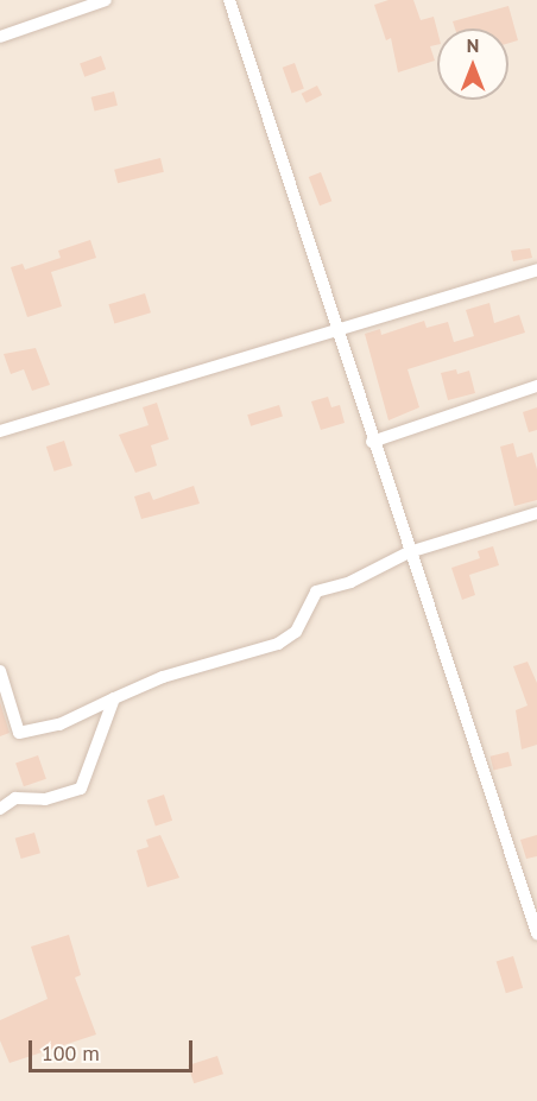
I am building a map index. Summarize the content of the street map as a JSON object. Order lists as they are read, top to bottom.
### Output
{
  "scale_bar": "100 m",
  "north": "top"
}
